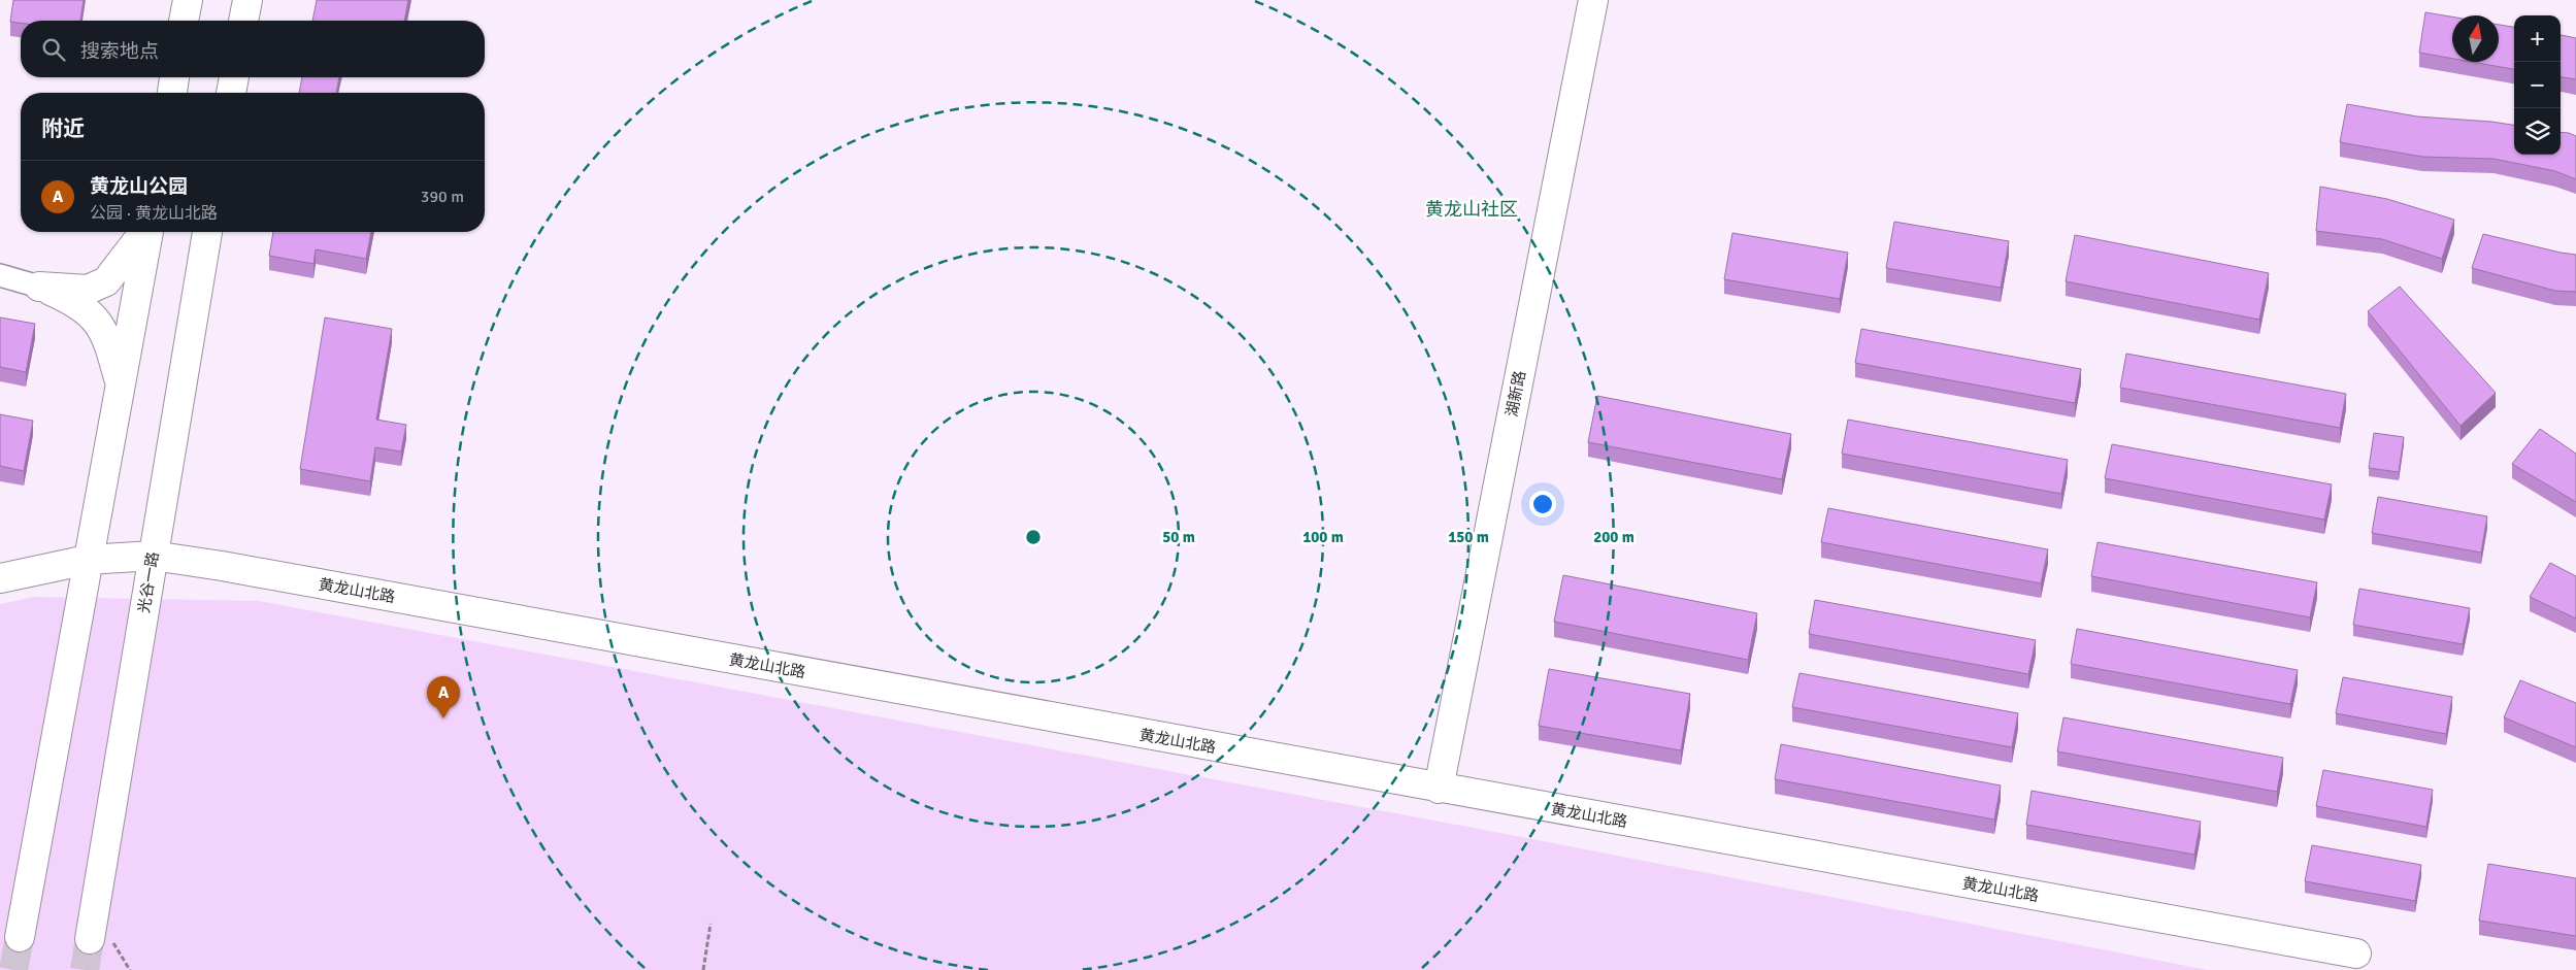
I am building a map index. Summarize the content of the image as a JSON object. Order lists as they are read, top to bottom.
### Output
{
  "streets": {
    "street": ["湖新路", "光谷一路", "黄龙山北路"]
  },
  "crossings": [
    ["湖新路", "黄龙山北路"],
    ["光谷一路", "黄龙山北路"]
  ],
  "districts": ["黄龙山社区"],
  "north": "top",
  "page": {
    "map_buttons": ["+", "−"],
    "search": "搜索地点",
    "heading": "附近",
    "list": [
      {
        "mark": "A",
        "name": "黄龙山公园",
        "note": "公园 · 黄龙山北路",
        "value": "390 m"
      }
    ],
    "pins": "A"
  },
  "rings": [
    "50 m",
    "100 m",
    "150 m",
    "200 m"
  ]
}
